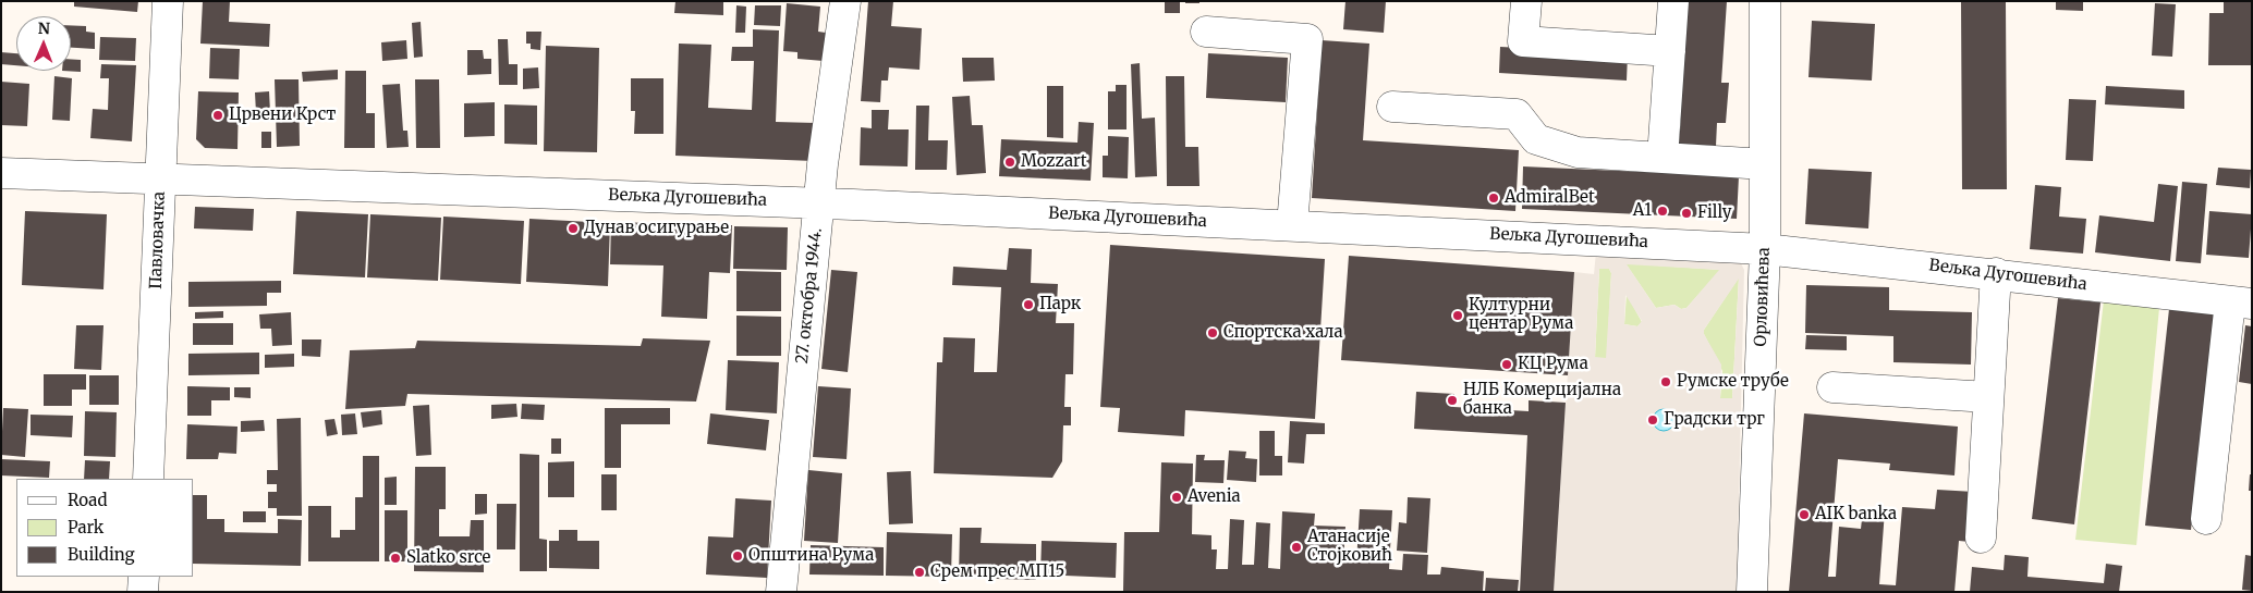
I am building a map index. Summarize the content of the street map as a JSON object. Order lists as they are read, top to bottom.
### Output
{
  "streets": {
    "street": [
      "Вељка Дугошевића",
      "Павловачка",
      "27. октобра 1944.",
      "Орловићева"
    ]
  },
  "crossings": [
    ["Вељка Дугошевића", "Павловачка"],
    ["Вељка Дугошевића", "27. октобра 1944."],
    ["Вељка Дугошевића", "Орловићева"]
  ],
  "places": [
    "Црвени Крст",
    "Mozzart",
    "AdmiralBet",
    "A1",
    "Filly",
    "Дунав осигурање",
    "Парк",
    "Културни центар Рума",
    "Спортска хала",
    "КЦ Рума",
    "Румске трубе",
    "НЛБ Комерцијална банка",
    "Градски трг",
    "Avenia",
    "AIK banka",
    "Атанасије Стојковић",
    "Општина Рума",
    "Slatko srce",
    "Срем прес МП15"
  ],
  "legend": ["Road", "Park", "Building"],
  "north": "top"
}
